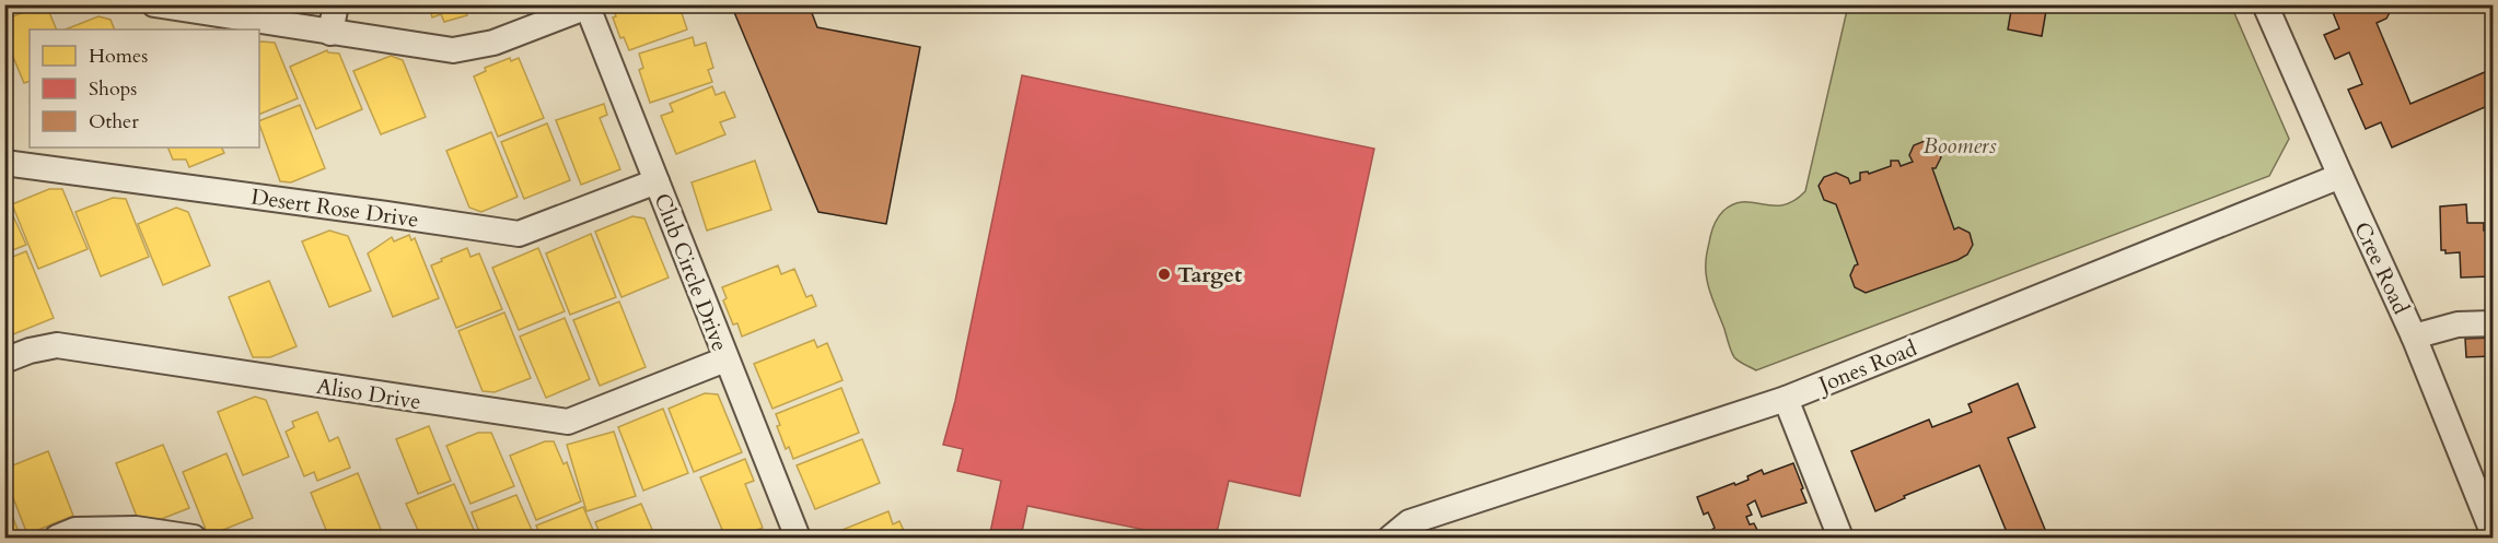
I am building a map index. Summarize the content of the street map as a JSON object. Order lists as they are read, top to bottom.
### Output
{
  "streets": {
    "street": [
      "Desert Rose Drive",
      "Cree Road",
      "Club Circle Drive",
      "Jones Road",
      "Aliso Drive"
    ]
  },
  "crossings": [
    ["Desert Rose Drive", "Club Circle Drive"],
    ["Cree Road", "Jones Road"],
    ["Club Circle Drive", "Aliso Drive"]
  ],
  "parks": ["Boomers"],
  "places": ["Target"],
  "legend": ["Homes", "Shops", "Other"]
}
